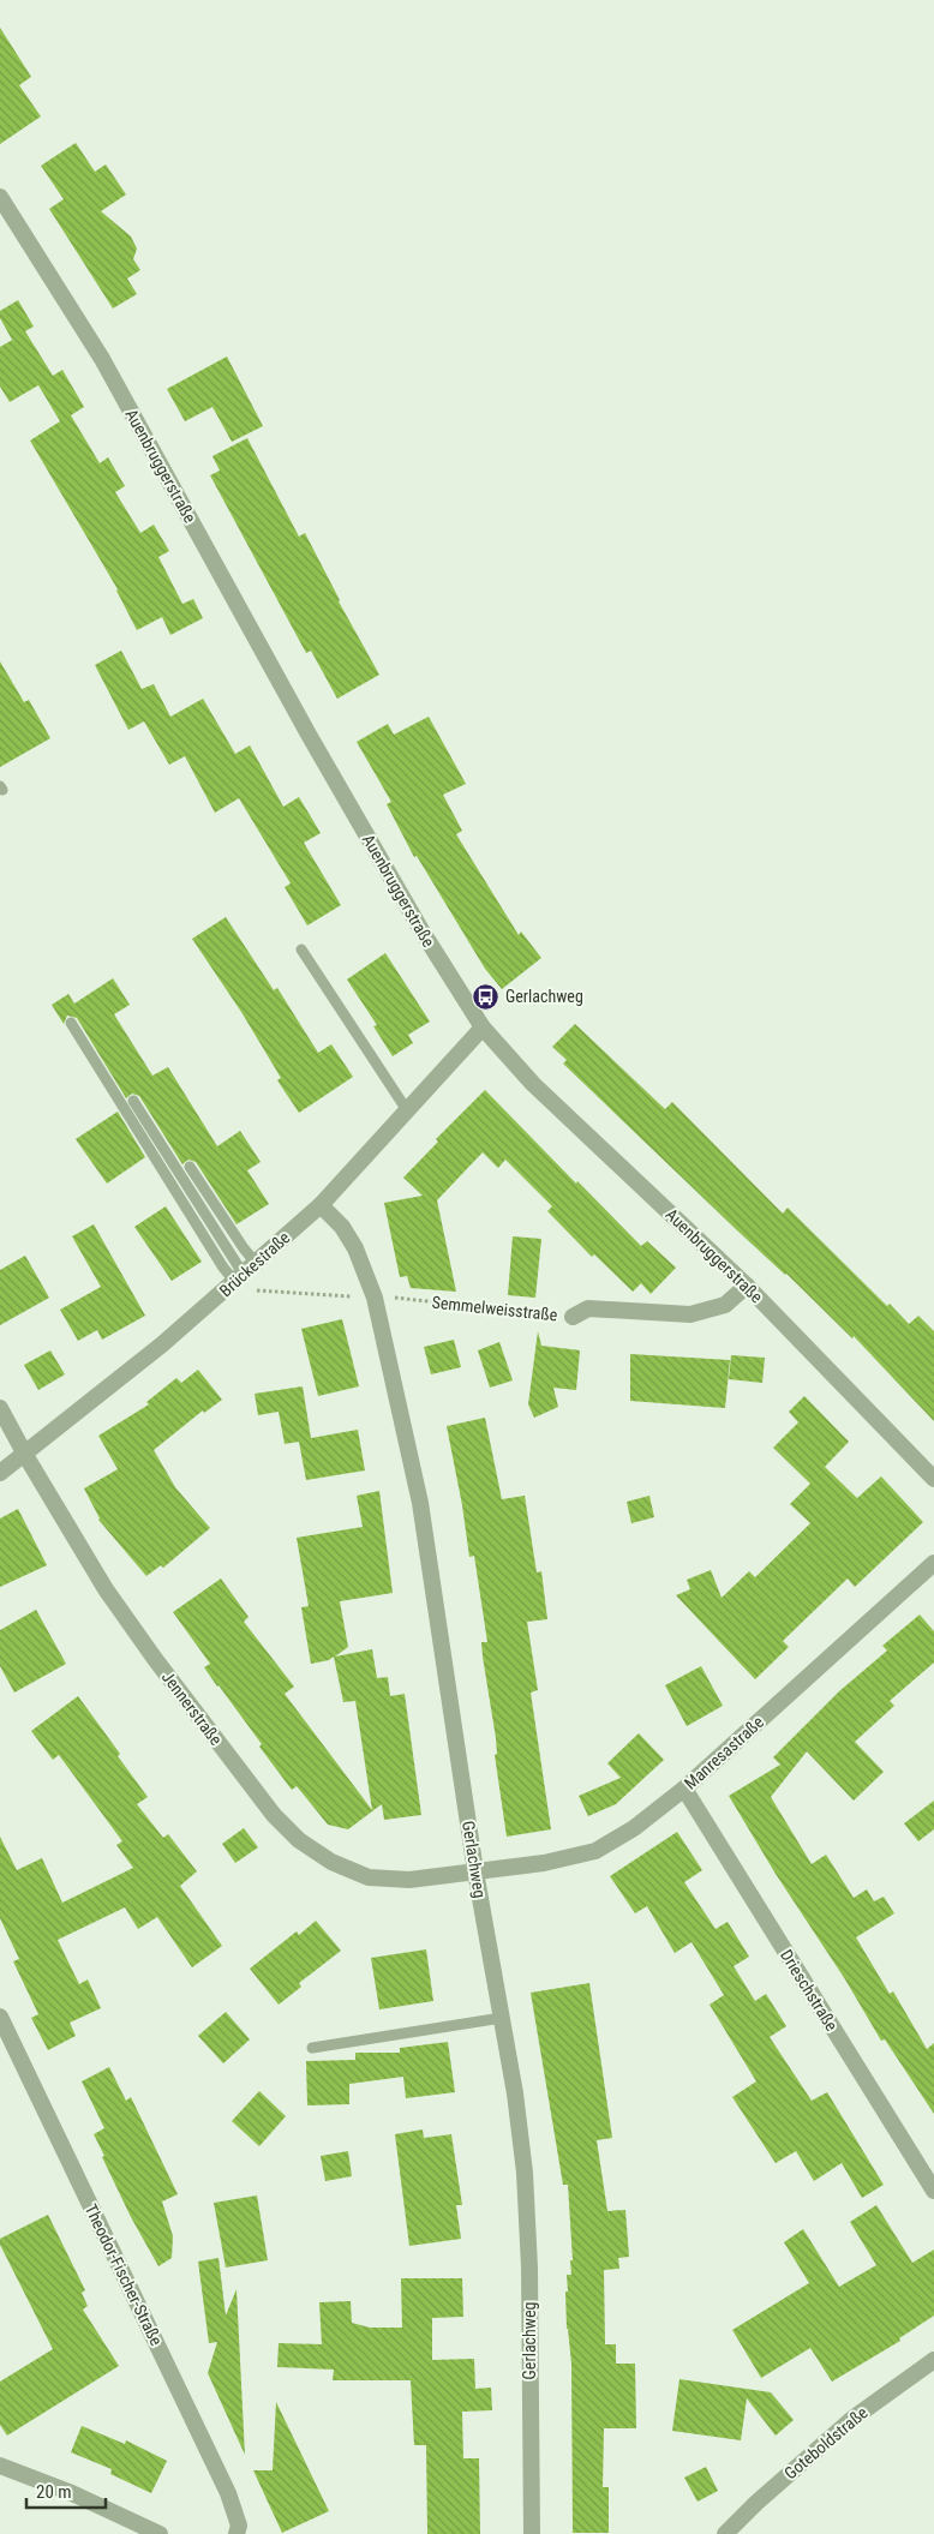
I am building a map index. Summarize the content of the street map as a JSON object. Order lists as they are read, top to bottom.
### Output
{
  "streets": {
    "street": [
      "Auenbruggerstraße",
      "Brückestraße",
      "Semmelweisstraße",
      "Jennerstraße",
      "Manresastraße",
      "Gerlachweg",
      "Drieschstraße",
      "Theodor-Fischer-Straße",
      "Goteboldstraße"
    ]
  },
  "crossings": [
    ["Auenbruggerstraße", "Brückestraße"],
    ["Auenbruggerstraße", "Semmelweisstraße"],
    ["Brückestraße", "Semmelweisstraße"],
    ["Brückestraße", "Jennerstraße"],
    ["Brückestraße", "Gerlachweg"],
    ["Semmelweisstraße", "Gerlachweg"],
    ["Jennerstraße", "Manresastraße"],
    ["Jennerstraße", "Gerlachweg"],
    ["Manresastraße", "Gerlachweg"],
    ["Manresastraße", "Drieschstraße"]
  ],
  "places": {
    "bus stop": ["Gerlachweg"]
  },
  "scale_bar": "20 m"
}
